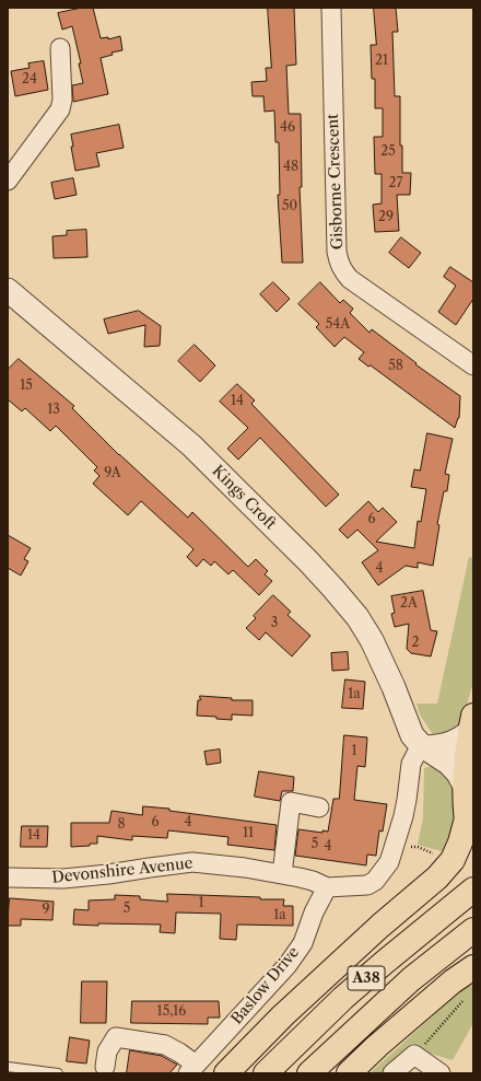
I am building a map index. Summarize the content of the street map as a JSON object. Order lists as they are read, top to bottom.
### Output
{
  "streets": {
    "highway": ["A38"],
    "street": [
      "Gisborne Crescent",
      "Kings Croft",
      "Devonshire Avenue",
      "Baslow Drive"
    ]
  },
  "crossings": [
    ["Kings Croft", "Devonshire Avenue"],
    ["Devonshire Avenue", "Baslow Drive"]
  ],
  "house_numbers": [
    "21",
    "24",
    "46",
    "25",
    "48",
    "27",
    "50",
    "29",
    "54A",
    "58",
    "15",
    "14",
    "13",
    "9A",
    "6",
    "4",
    "2A",
    "3",
    "2",
    "1a",
    "1",
    "6",
    "4",
    "8",
    "11",
    "14",
    "5",
    "4",
    "1",
    "5",
    "9",
    "1a",
    "15,16"
  ]
}
